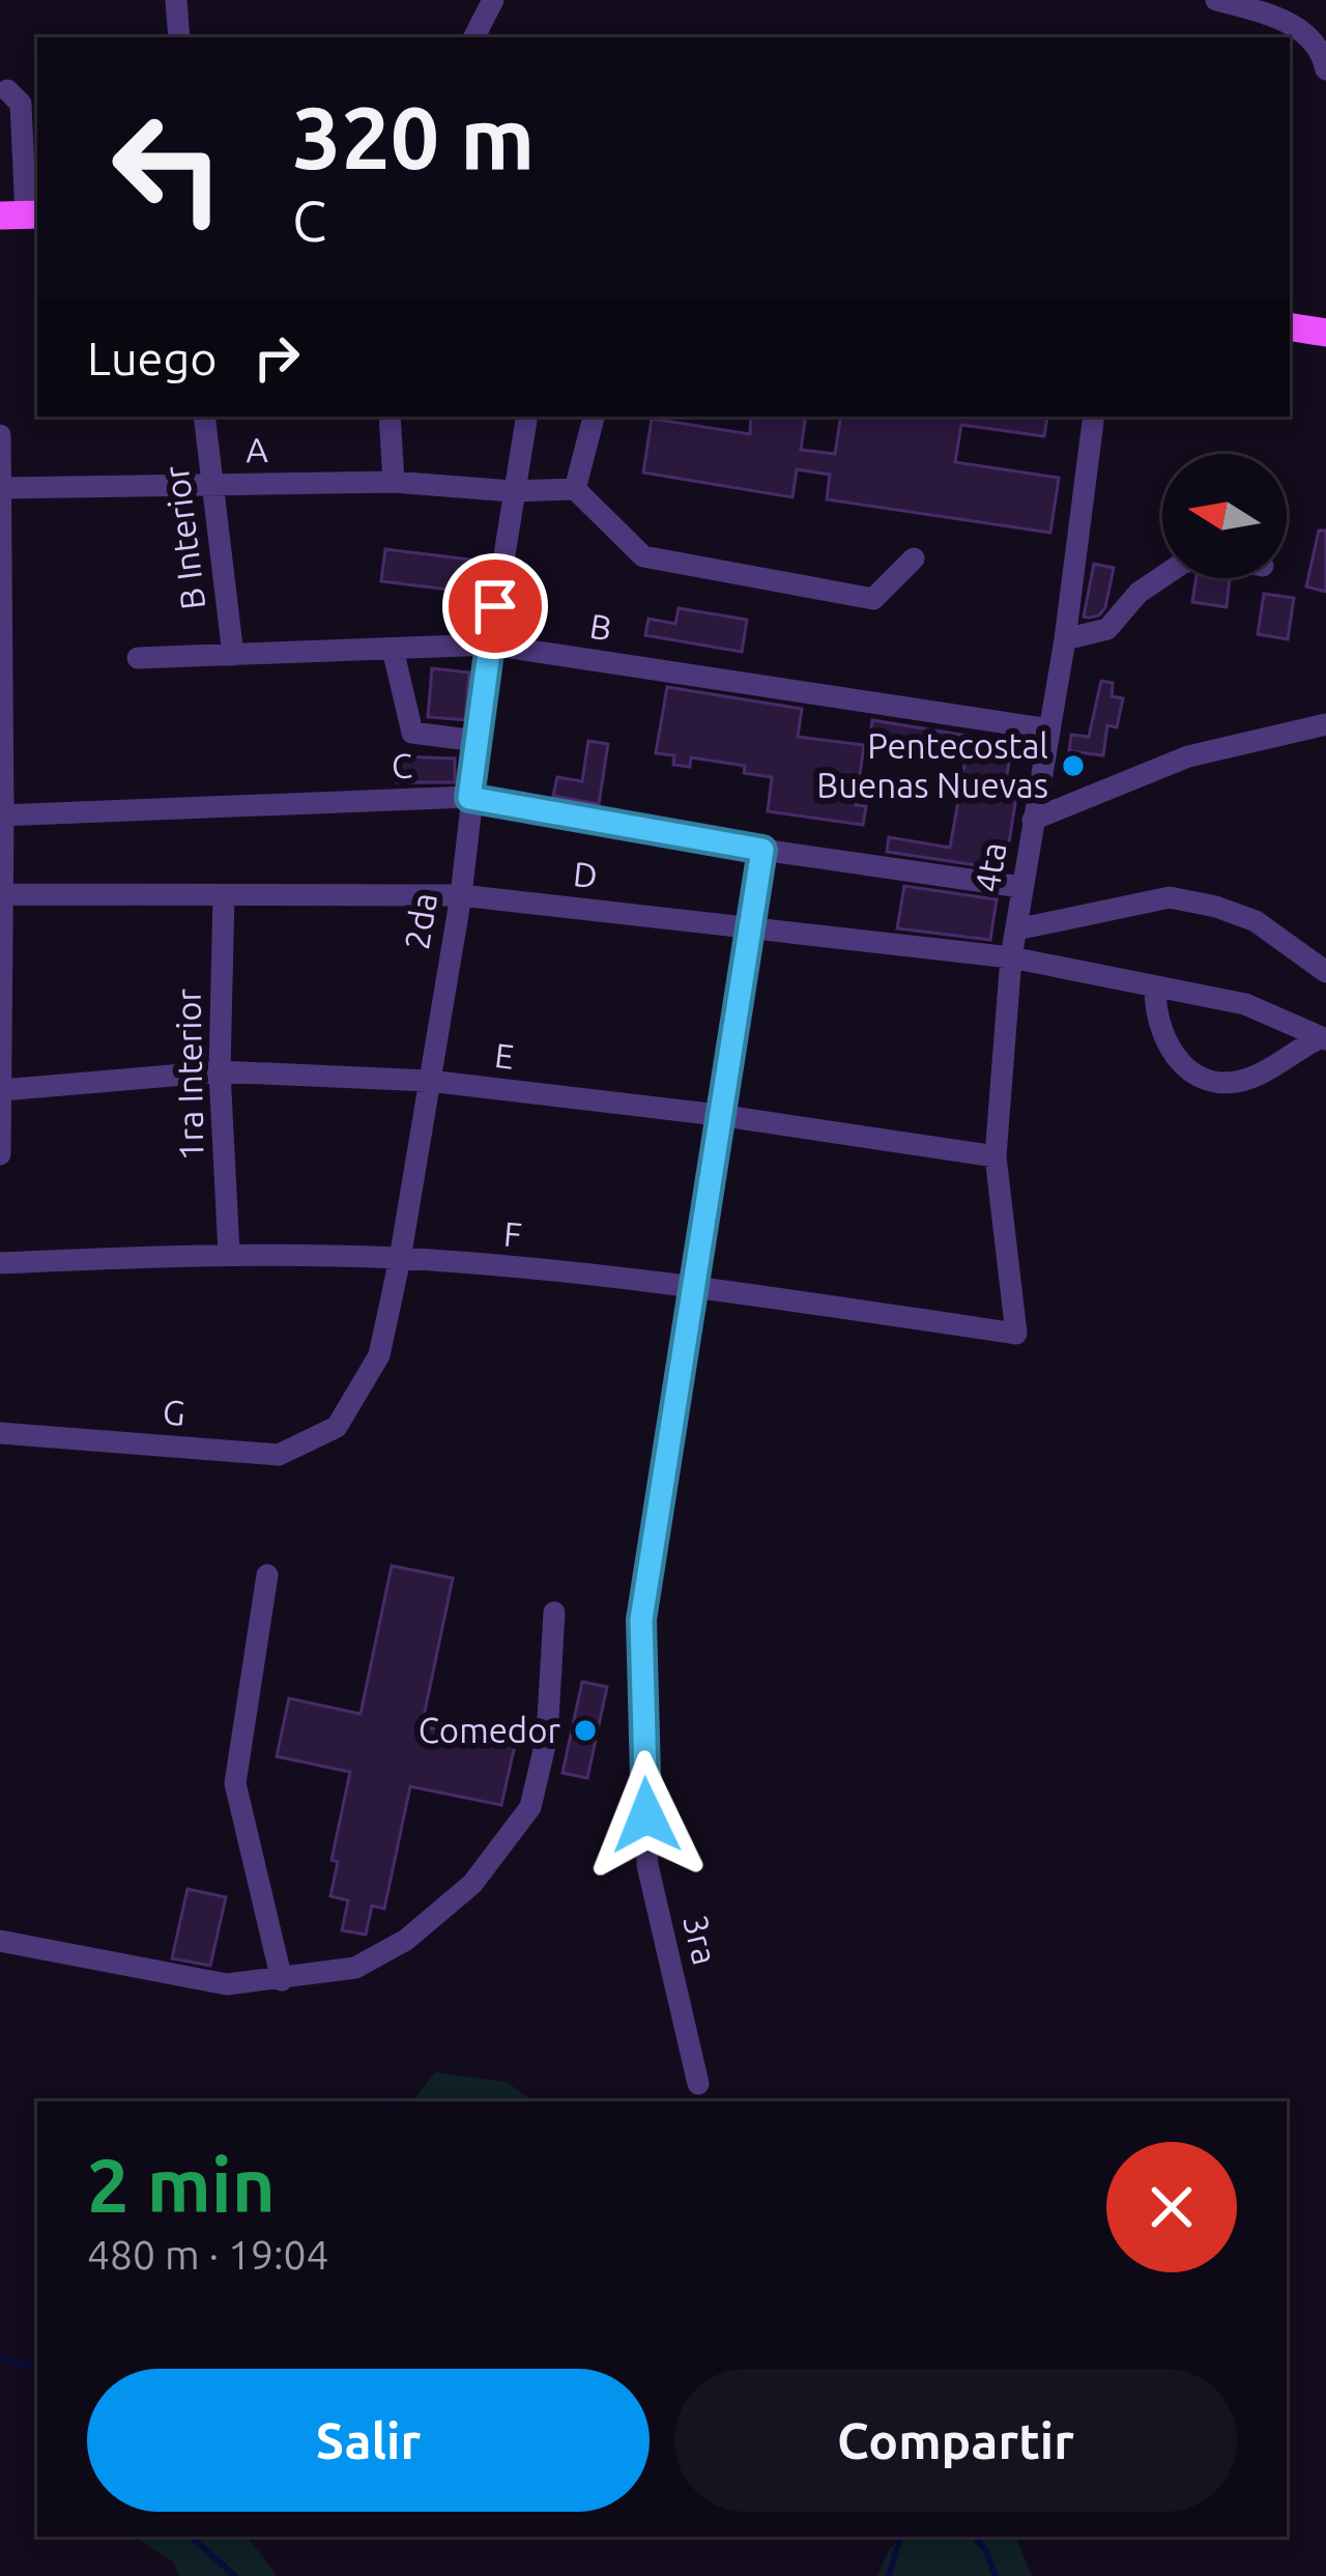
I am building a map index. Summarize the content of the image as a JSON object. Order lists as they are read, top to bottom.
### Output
{
  "streets": {
    "street": [
      "A",
      "B Interior",
      "B",
      "C",
      "4ta",
      "D",
      "2da",
      "E",
      "1ra Interior",
      "F",
      "G",
      "3ra"
    ]
  },
  "crossings": [
    ["A", "B Interior"],
    ["A", "2da"],
    ["B Interior", "B"],
    ["B", "4ta"],
    ["B", "2da"],
    ["C", "4ta"],
    ["C", "2da"],
    ["C", "3ra"],
    ["4ta", "D"],
    ["4ta", "E"],
    ["4ta", "F"],
    ["D", "2da"],
    ["D", "1ra Interior"],
    ["D", "3ra"],
    ["2da", "E"],
    ["2da", "F"],
    ["2da", "G"],
    ["E", "1ra Interior"],
    ["E", "3ra"],
    ["1ra Interior", "F"],
    ["F", "3ra"]
  ],
  "places": ["Pentecostal Buenas Nuevas", "Comedor"],
  "north": "left",
  "page": {
    "turn": ["320 m", "C"],
    "then": "Luego",
    "heading": ["2 min", "480 m · 19:04"],
    "buttons": ["Salir", "Compartir"]
  }
}
